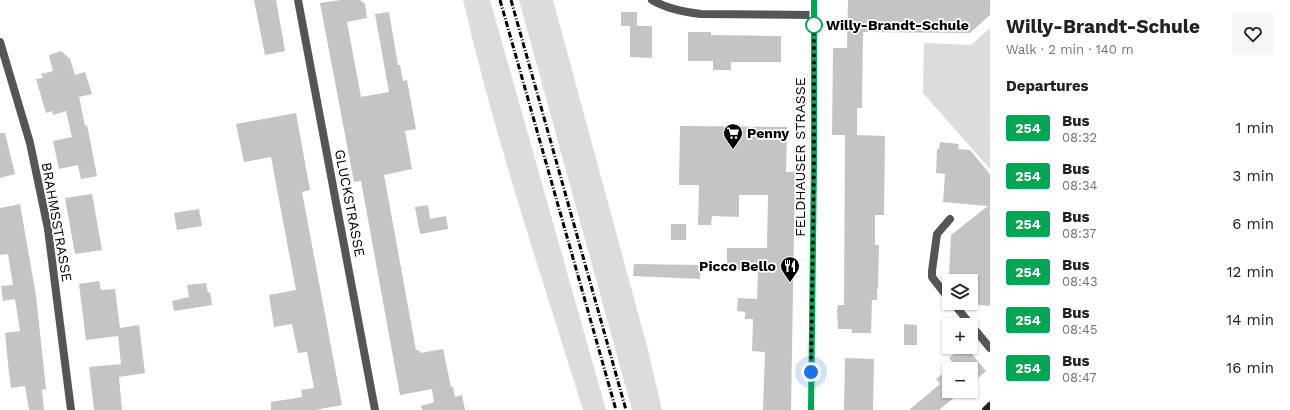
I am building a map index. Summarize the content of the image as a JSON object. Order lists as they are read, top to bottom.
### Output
{
  "streets": {
    "street": ["FELDHAUSER STRASSE", "GLUCKSTRASSE", "BRAHMSSTRASSE"]
  },
  "places": {
    "other": ["Willy-Brandt-Schule"],
    "supermarket": ["Penny"],
    "restaurant": ["Picco Bello"]
  },
  "lines": ["bus line 254"],
  "page": {
    "heading": [
      ["Willy-Brandt-Schule", "Walk · 2 min · 140 m"],
      "Departures"
    ],
    "list": [
      {
        "mark": "254",
        "name": "Bus",
        "note": "08:32",
        "value": "1 min"
      },
      {
        "mark": "254",
        "name": "Bus",
        "note": "08:34",
        "value": "3 min"
      },
      {
        "mark": "254",
        "name": "Bus",
        "note": "08:37",
        "value": "6 min"
      },
      {
        "mark": "254",
        "name": "Bus",
        "note": "08:43",
        "value": "12 min"
      },
      {
        "mark": "254",
        "name": "Bus",
        "note": "08:45",
        "value": "14 min"
      },
      {
        "mark": "254",
        "name": "Bus",
        "note": "08:47",
        "value": "16 min"
      }
    ],
    "map_buttons": ["+", "−"]
  }
}
